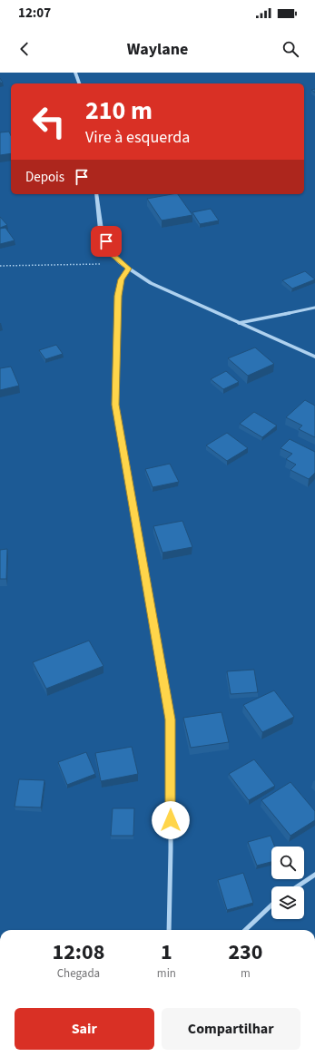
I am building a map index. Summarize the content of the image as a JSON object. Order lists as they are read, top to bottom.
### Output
{
  "page": {
    "status": "12:07",
    "header": "Waylane",
    "turn": ["210 m", "Vire à esquerda"],
    "then": "Depois",
    "eta": [
      "12:08",
      "Chegada",
      "1",
      "min",
      "230",
      "m"
    ],
    "buttons": ["Sair", "Compartilhar"]
  }
}
